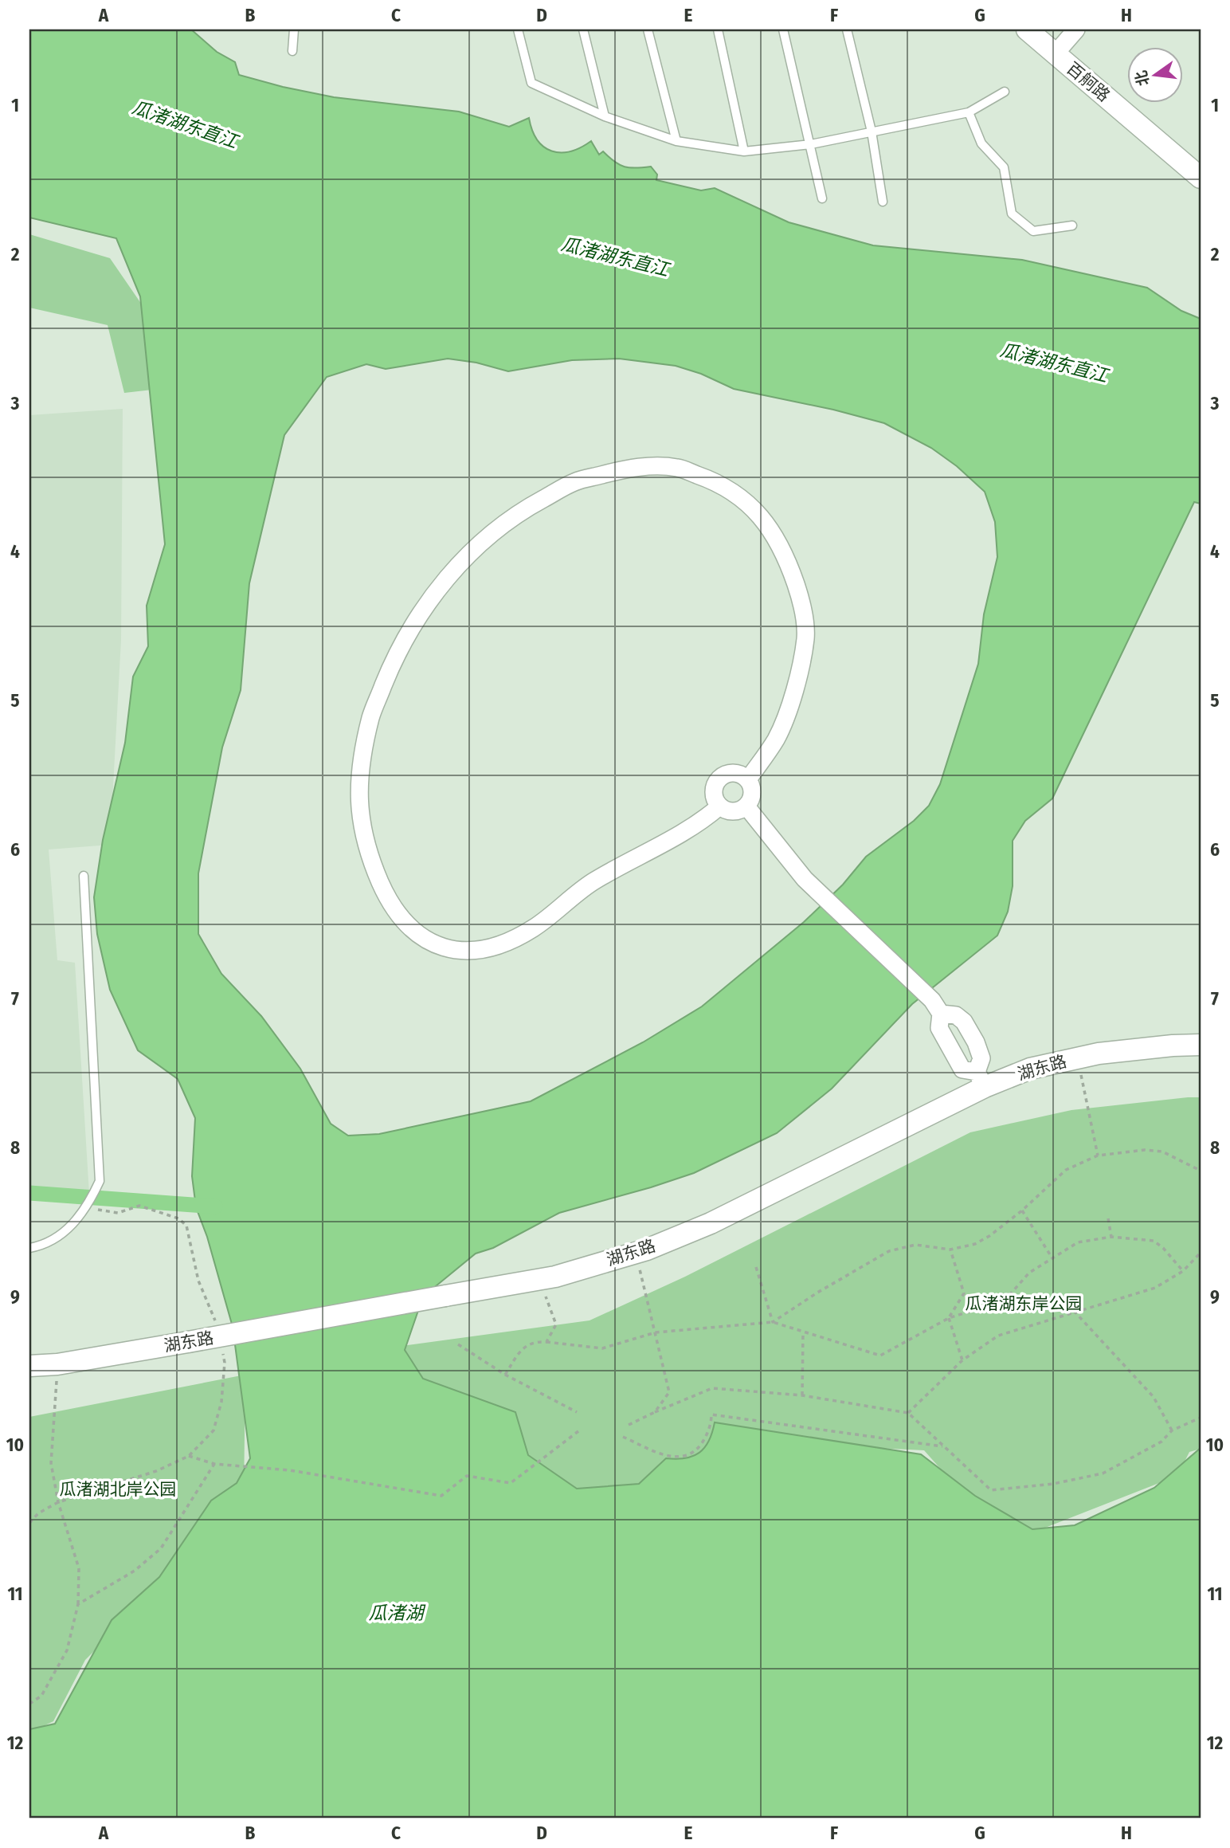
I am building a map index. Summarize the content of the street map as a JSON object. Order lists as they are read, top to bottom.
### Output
{
  "streets": {
    "street": ["百舸路", "湖东路"]
  },
  "water": ["瓜渚湖东直江", "瓜渚湖"],
  "parks": ["瓜渚湖东岸公园", "瓜渚湖北岸公园"],
  "north": "left",
  "grid": {
    "columns": [
      "A",
      "B",
      "C",
      "D",
      "E",
      "F",
      "G",
      "H"
    ],
    "rows": [
      "1",
      "2",
      "3",
      "4",
      "5",
      "6",
      "7",
      "8",
      "9",
      "10",
      "11",
      "12"
    ]
  }
}
